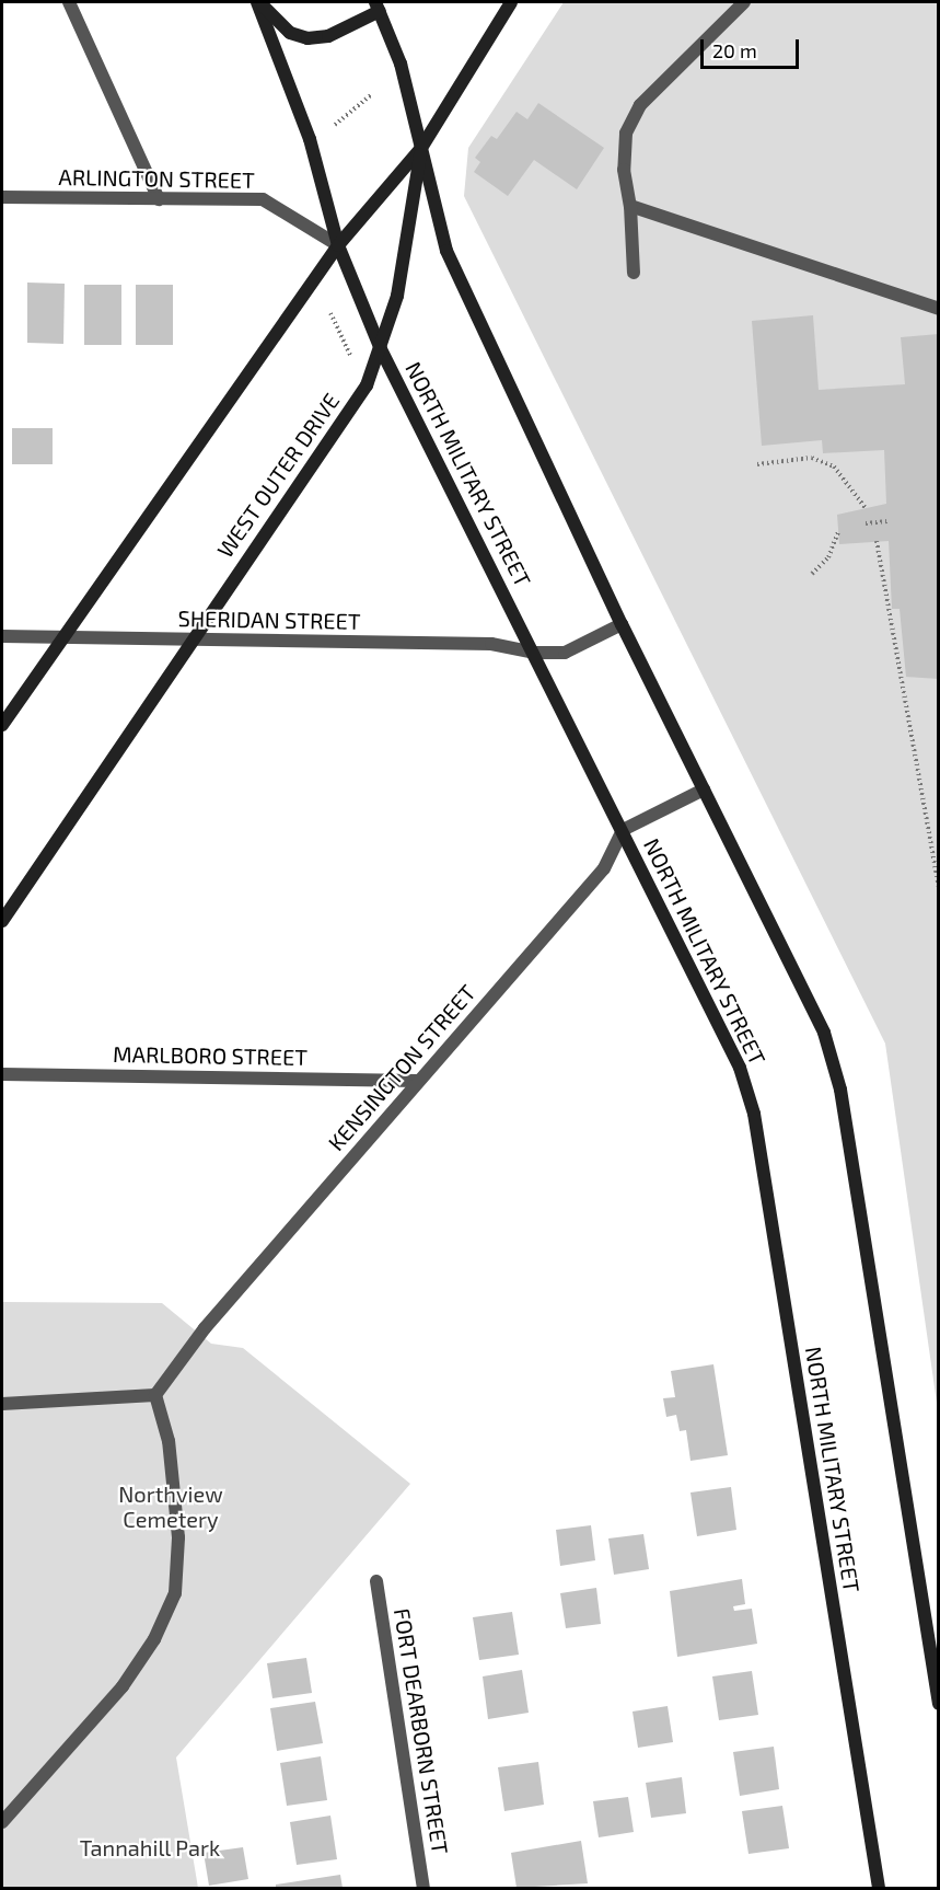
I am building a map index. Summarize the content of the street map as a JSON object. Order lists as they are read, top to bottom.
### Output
{
  "streets": {
    "street": [
      "ARLINGTON STREET",
      "NORTH MILITARY STREET",
      "WEST OUTER DRIVE",
      "SHERIDAN STREET",
      "MARLBORO STREET",
      "KENSINGTON STREET",
      "FORT DEARBORN STREET"
    ]
  },
  "crossings": [
    ["ARLINGTON STREET", "NORTH MILITARY STREET"],
    ["NORTH MILITARY STREET", "WEST OUTER DRIVE"],
    ["NORTH MILITARY STREET", "SHERIDAN STREET"],
    ["NORTH MILITARY STREET", "KENSINGTON STREET"],
    ["WEST OUTER DRIVE", "SHERIDAN STREET"],
    ["MARLBORO STREET", "KENSINGTON STREET"]
  ],
  "parks": ["Northview Cemetery", "Tannahill Park"],
  "scale_bar": "20 m"
}
